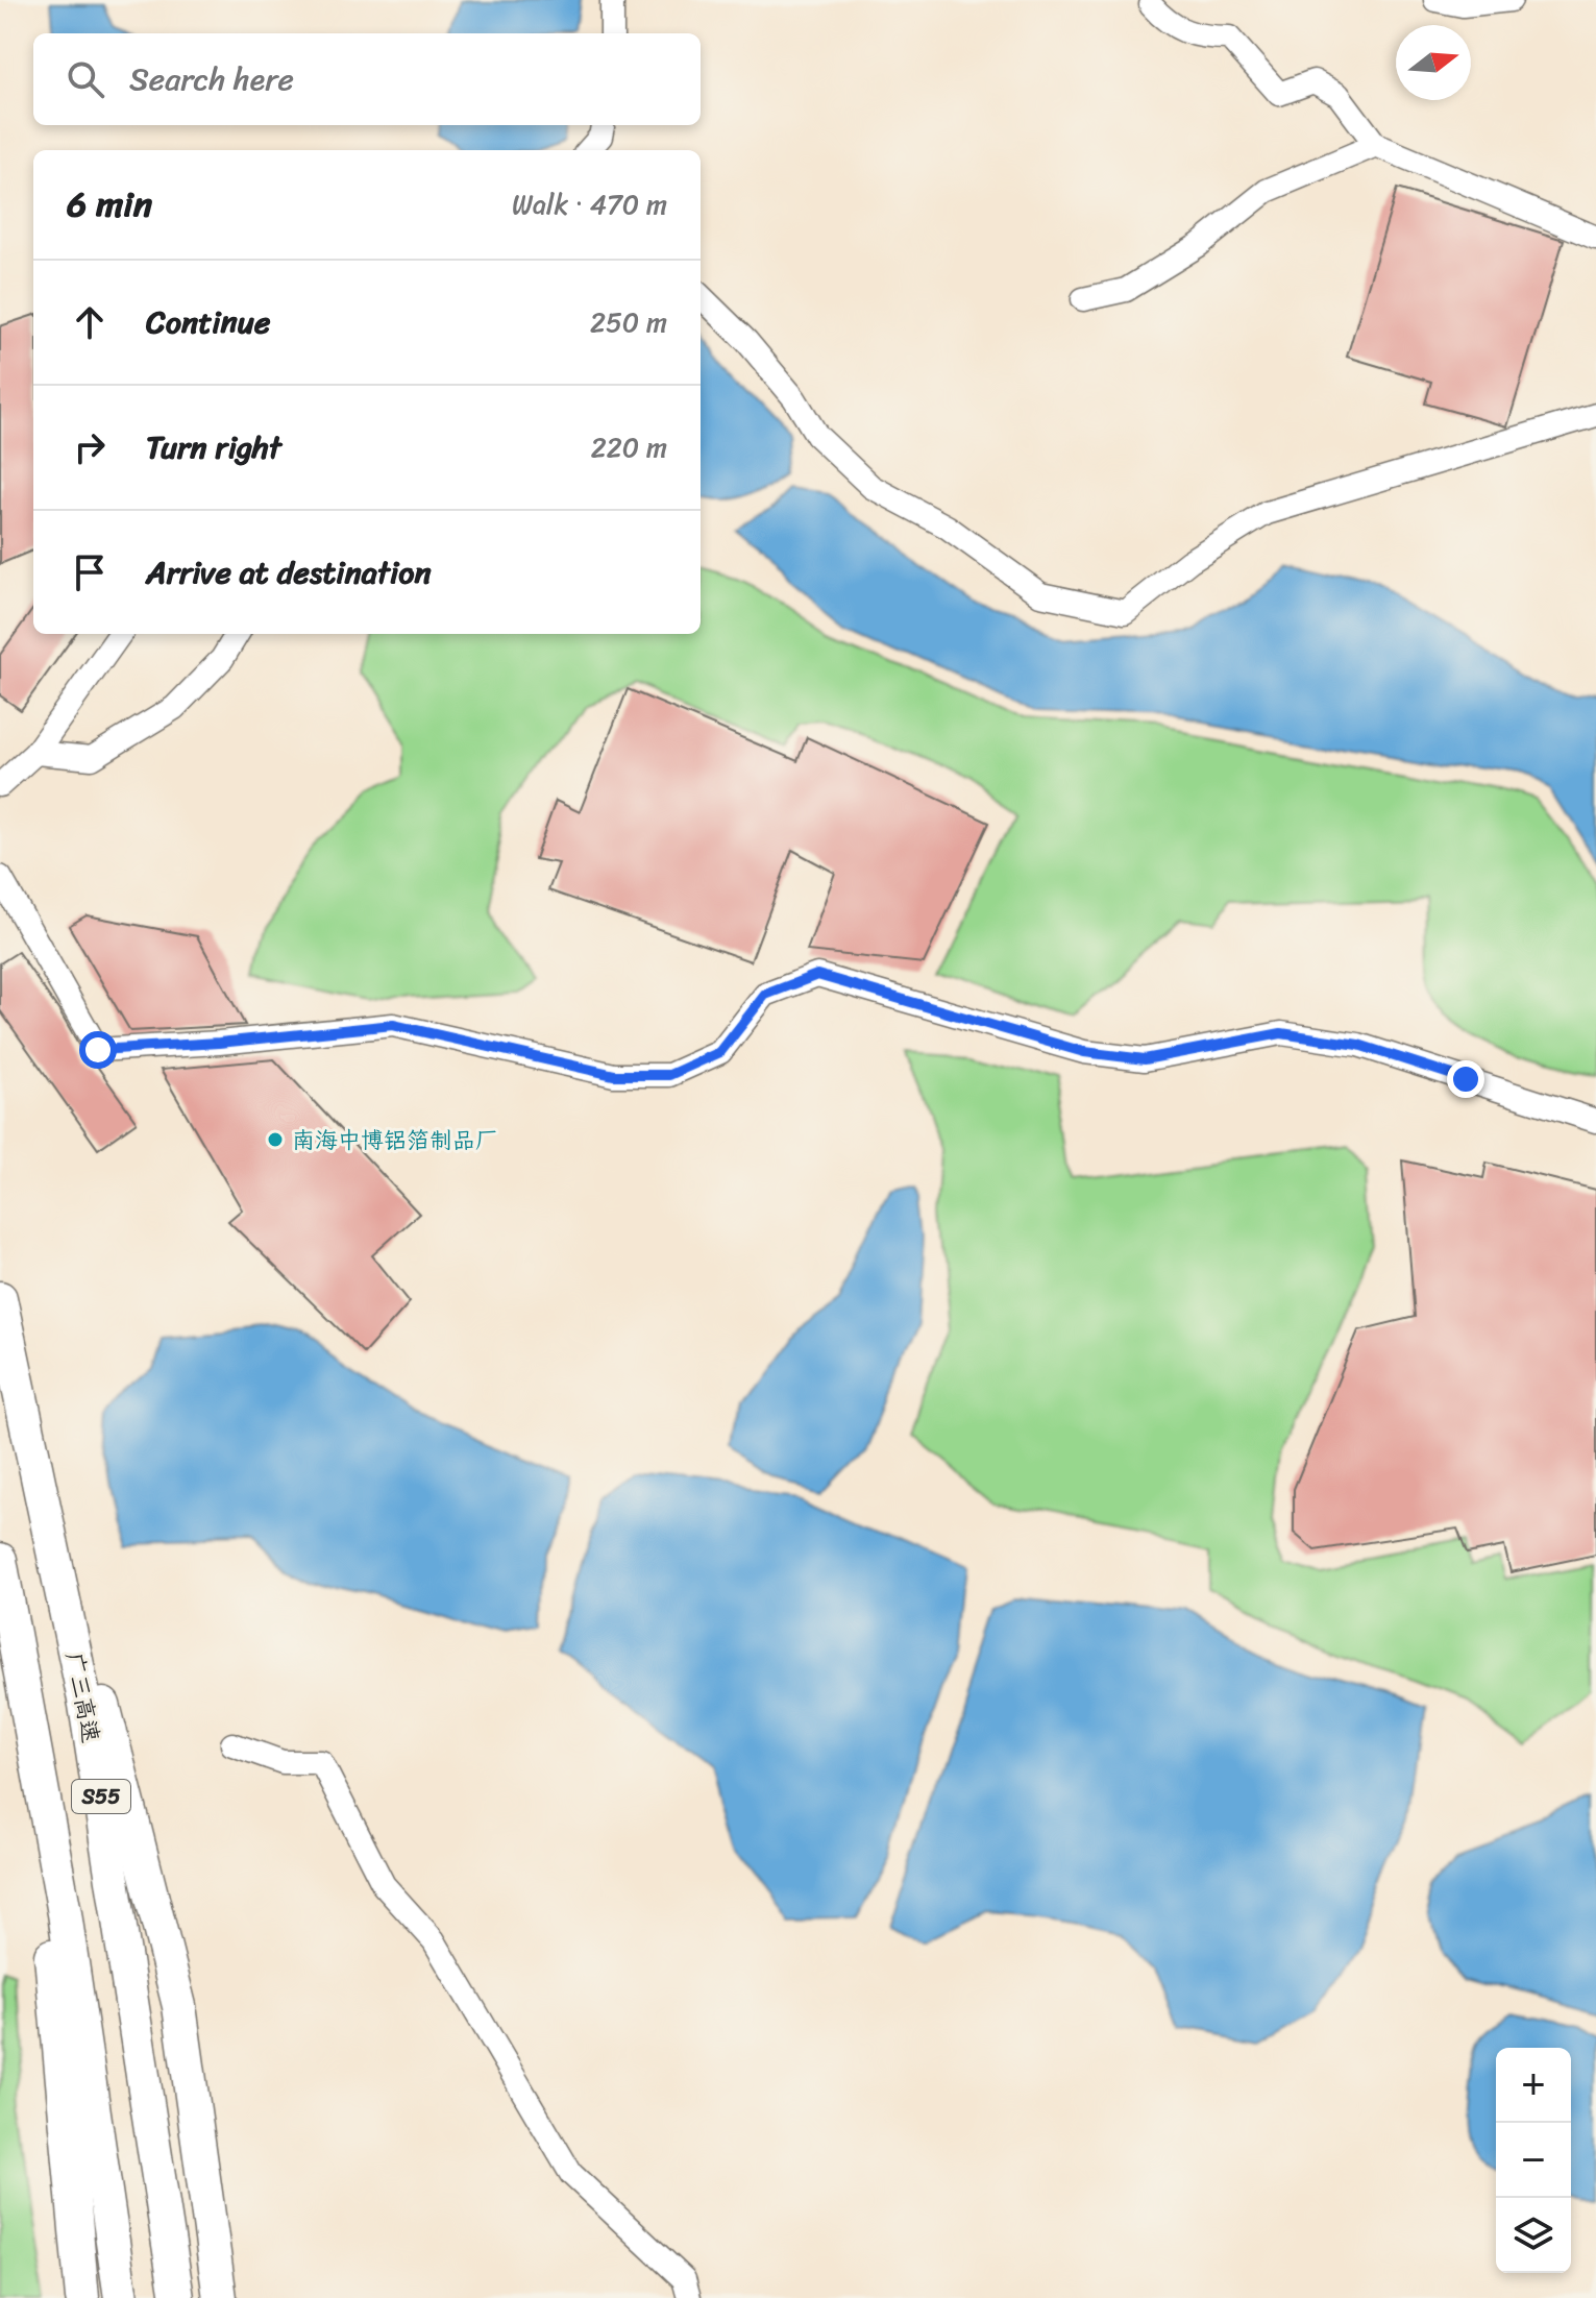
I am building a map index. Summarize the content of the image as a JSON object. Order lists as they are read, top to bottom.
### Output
{
  "streets": {
    "highway": ["广三高速", "S55"]
  },
  "places": ["南海中博铝箔制品厂"],
  "north": "right",
  "page": {
    "search": "Search here",
    "heading": ["6 min", "Walk · 470 m"],
    "list": [
      ["Continue", "250 m"],
      ["Turn right", "220 m"],
      "Arrive at destination"
    ],
    "map_buttons": ["+", "−"]
  }
}
